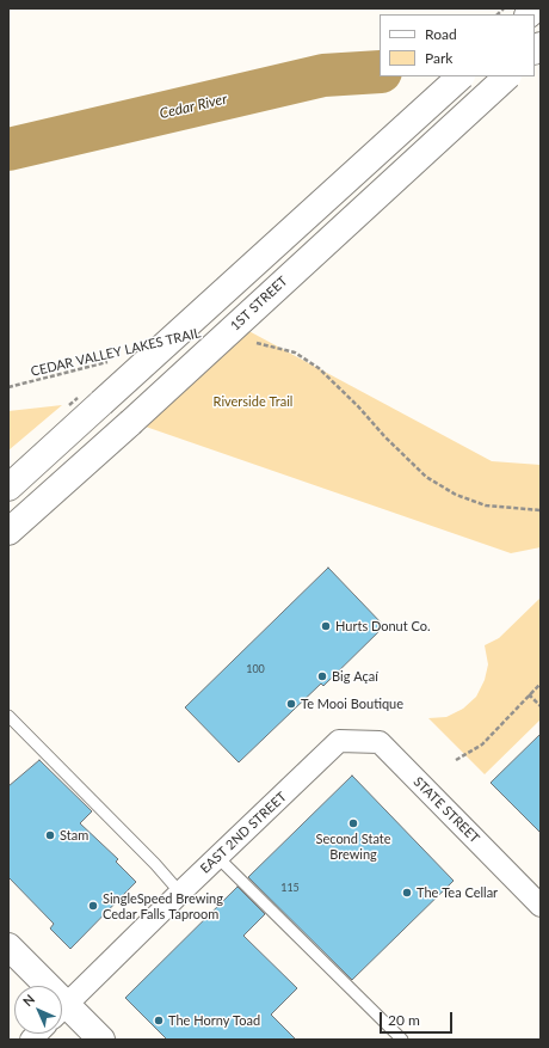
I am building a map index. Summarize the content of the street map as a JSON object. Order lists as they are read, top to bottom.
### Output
{
  "streets": {
    "main road": ["1ST STREET"],
    "street": ["STATE STREET", "EAST 2ND STREET"],
    "path": ["CEDAR VALLEY LAKES TRAIL"]
  },
  "crossings": [
    ["STATE STREET", "EAST 2ND STREET"]
  ],
  "water": ["Cedar River"],
  "parks": ["Riverside Trail"],
  "places": [
    "Hurts Donut Co.",
    "Big Açaí",
    "Te Mooi Boutique",
    "Second State Brewing",
    "Stam",
    "The Tea Cellar",
    "SingleSpeed Brewing Cedar Falls Taproom",
    "The Horny Toad"
  ],
  "house_numbers": ["100", "115"],
  "legend": ["Road", "Park"],
  "scale_bar": "20 m",
  "north": "top left"
}
